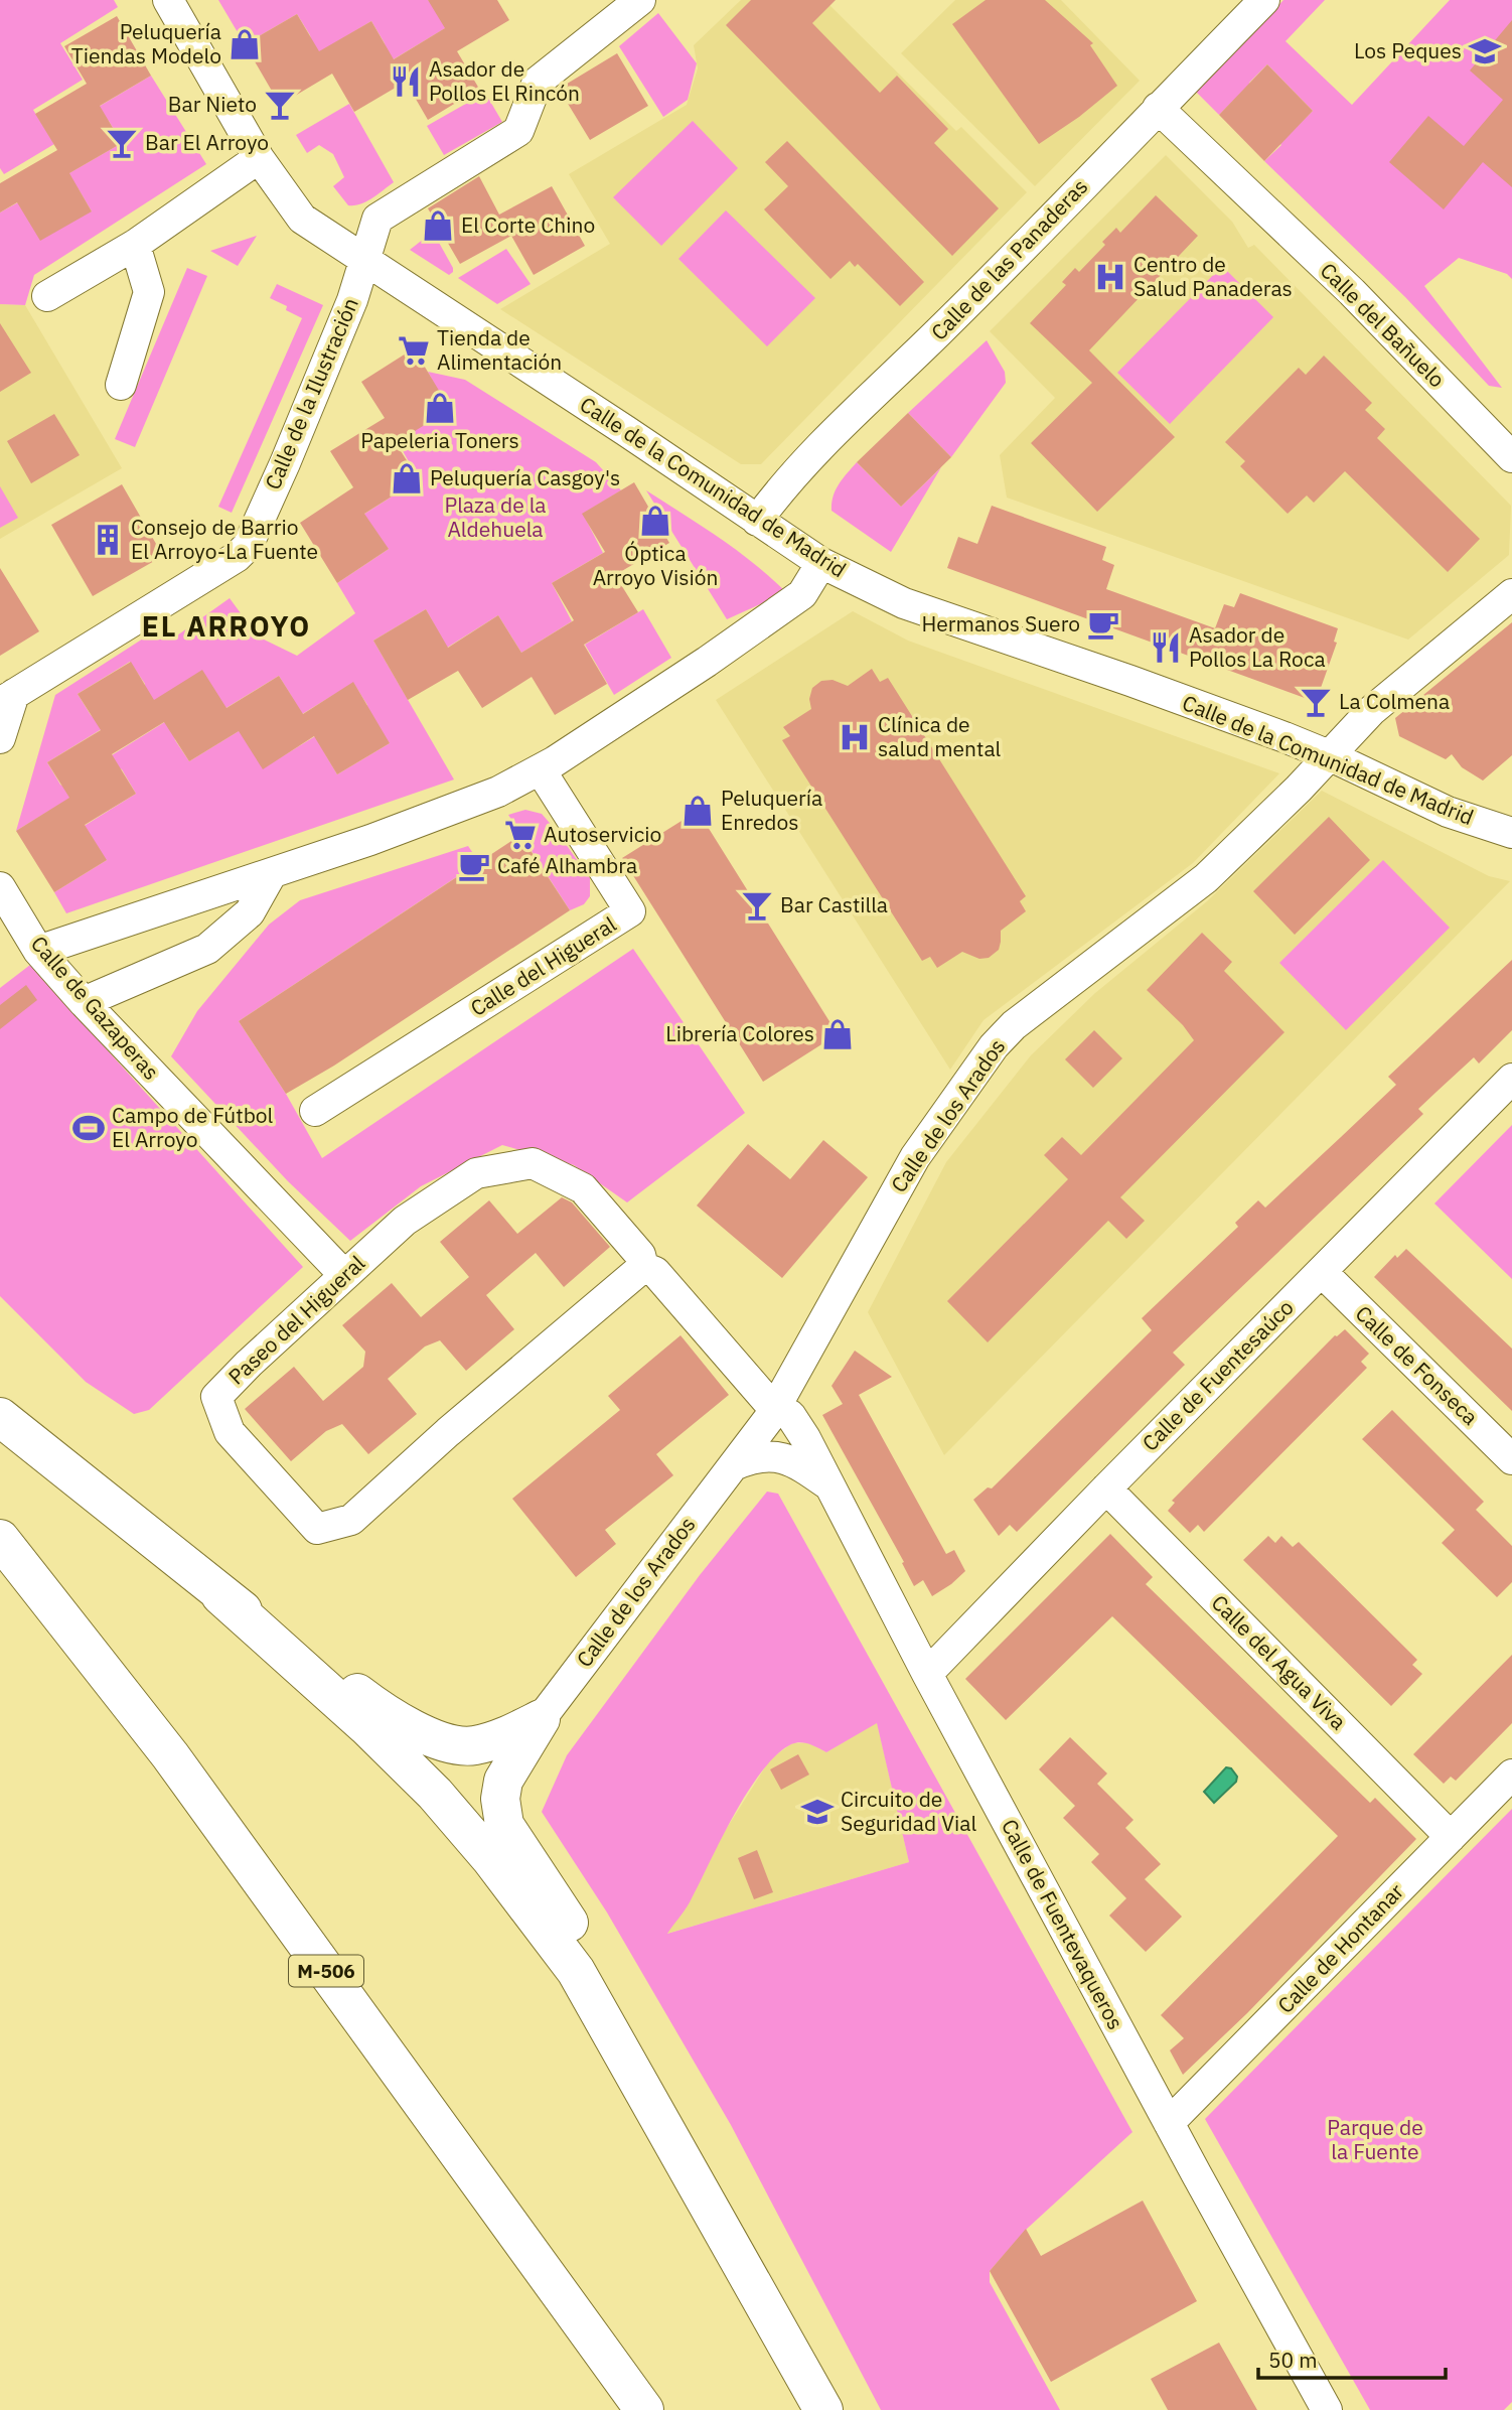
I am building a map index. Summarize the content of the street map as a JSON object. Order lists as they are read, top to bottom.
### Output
{
  "streets": {
    "highway": ["M-506"],
    "street": [
      "Calle de las Panaderas",
      "Calle del Bañuelo",
      "Calle de la Ilustración",
      "Calle de la Comunidad de Madrid",
      "Calle del Higueral",
      "Calle de Gazaperas",
      "Calle de los Arados",
      "Paseo del Higueral",
      "Calle de Fonseca",
      "Calle de Fuentesaúco",
      "Calle del Agua Viva",
      "Calle de Fuentevaqueros",
      "Calle de Hontanar"
    ]
  },
  "crossings": [
    ["Calle de las Panaderas", "Calle del Bañuelo"],
    ["Calle de las Panaderas", "Calle de la Comunidad de Madrid"],
    ["Calle de la Ilustración", "Calle de la Comunidad de Madrid"],
    ["Calle de la Comunidad de Madrid", "Calle de los Arados"],
    ["Calle de Gazaperas", "Paseo del Higueral"],
    ["Calle de los Arados", "Paseo del Higueral"],
    ["Calle de los Arados", "Calle de Fuentevaqueros"],
    ["Paseo del Higueral", "Calle de Fuentevaqueros"],
    ["Calle de Fonseca", "Calle de Fuentesaúco"],
    ["Calle de Fuentesaúco", "Calle del Agua Viva"],
    ["Calle de Fuentesaúco", "Calle de Fuentevaqueros"],
    ["Calle del Agua Viva", "Calle de Hontanar"],
    ["Calle de Fuentevaqueros", "Calle de Hontanar"]
  ],
  "districts": ["EL ARROYO"],
  "parks": ["Plaza de la Aldehuela", "Parque de la Fuente"],
  "places": {
    "shop": [
      "Peluquería Tiendas Modelo",
      "El Corte Chino",
      "Papeleria Toners",
      "Peluquería Casgoy's",
      "Óptica Arroyo Visión",
      "Peluquería Enredos",
      "Librería Colores"
    ],
    "school or university": ["Los Peques", "Circuito de Seguridad Vial"],
    "restaurant": ["Asador de Pollos El Rincón", "Asador de Pollos La Roca"],
    "bar": [
      "Bar Nieto",
      "Bar El Arroyo",
      "La Colmena",
      "Bar Castilla"
    ],
    "hospital": ["Centro de Salud Panaderas", "Clínica de salud mental"],
    "supermarket": ["Tienda de Alimentación", "Autoservicio"],
    "building": ["Consejo de Barrio El Arroyo-La Fuente"],
    "cafe": ["Hermanos Suero", "Café Alhambra"],
    "sports": ["Campo de Fútbol El Arroyo"]
  },
  "scale_bar": "50 m"
}
